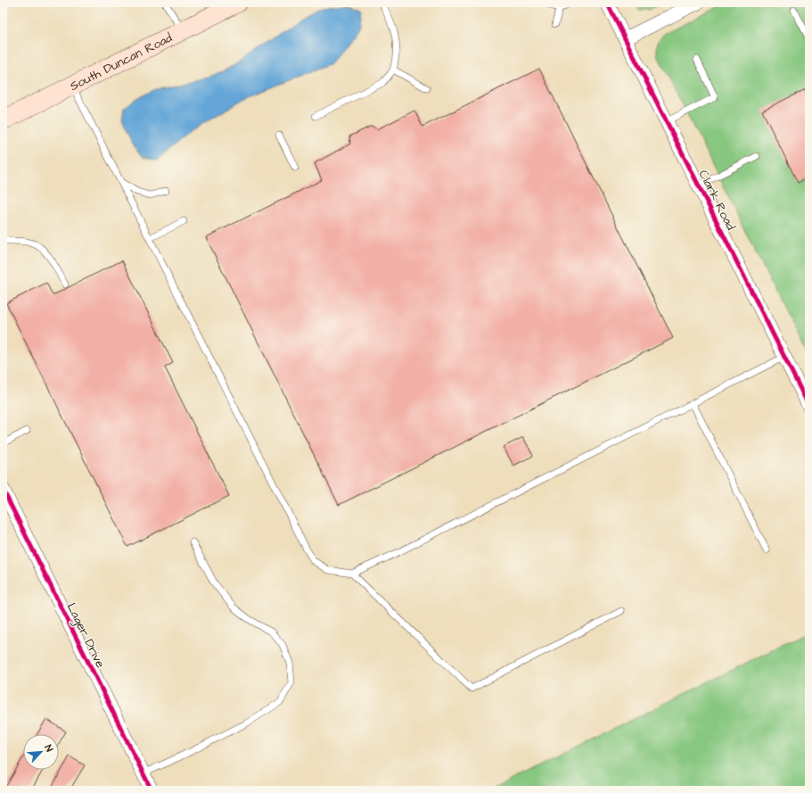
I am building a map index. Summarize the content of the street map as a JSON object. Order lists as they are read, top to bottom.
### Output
{
  "streets": {
    "main road": ["South Duncan Road"],
    "street": ["Clark Road", "Lager Drive"]
  },
  "north": "top right"
}
